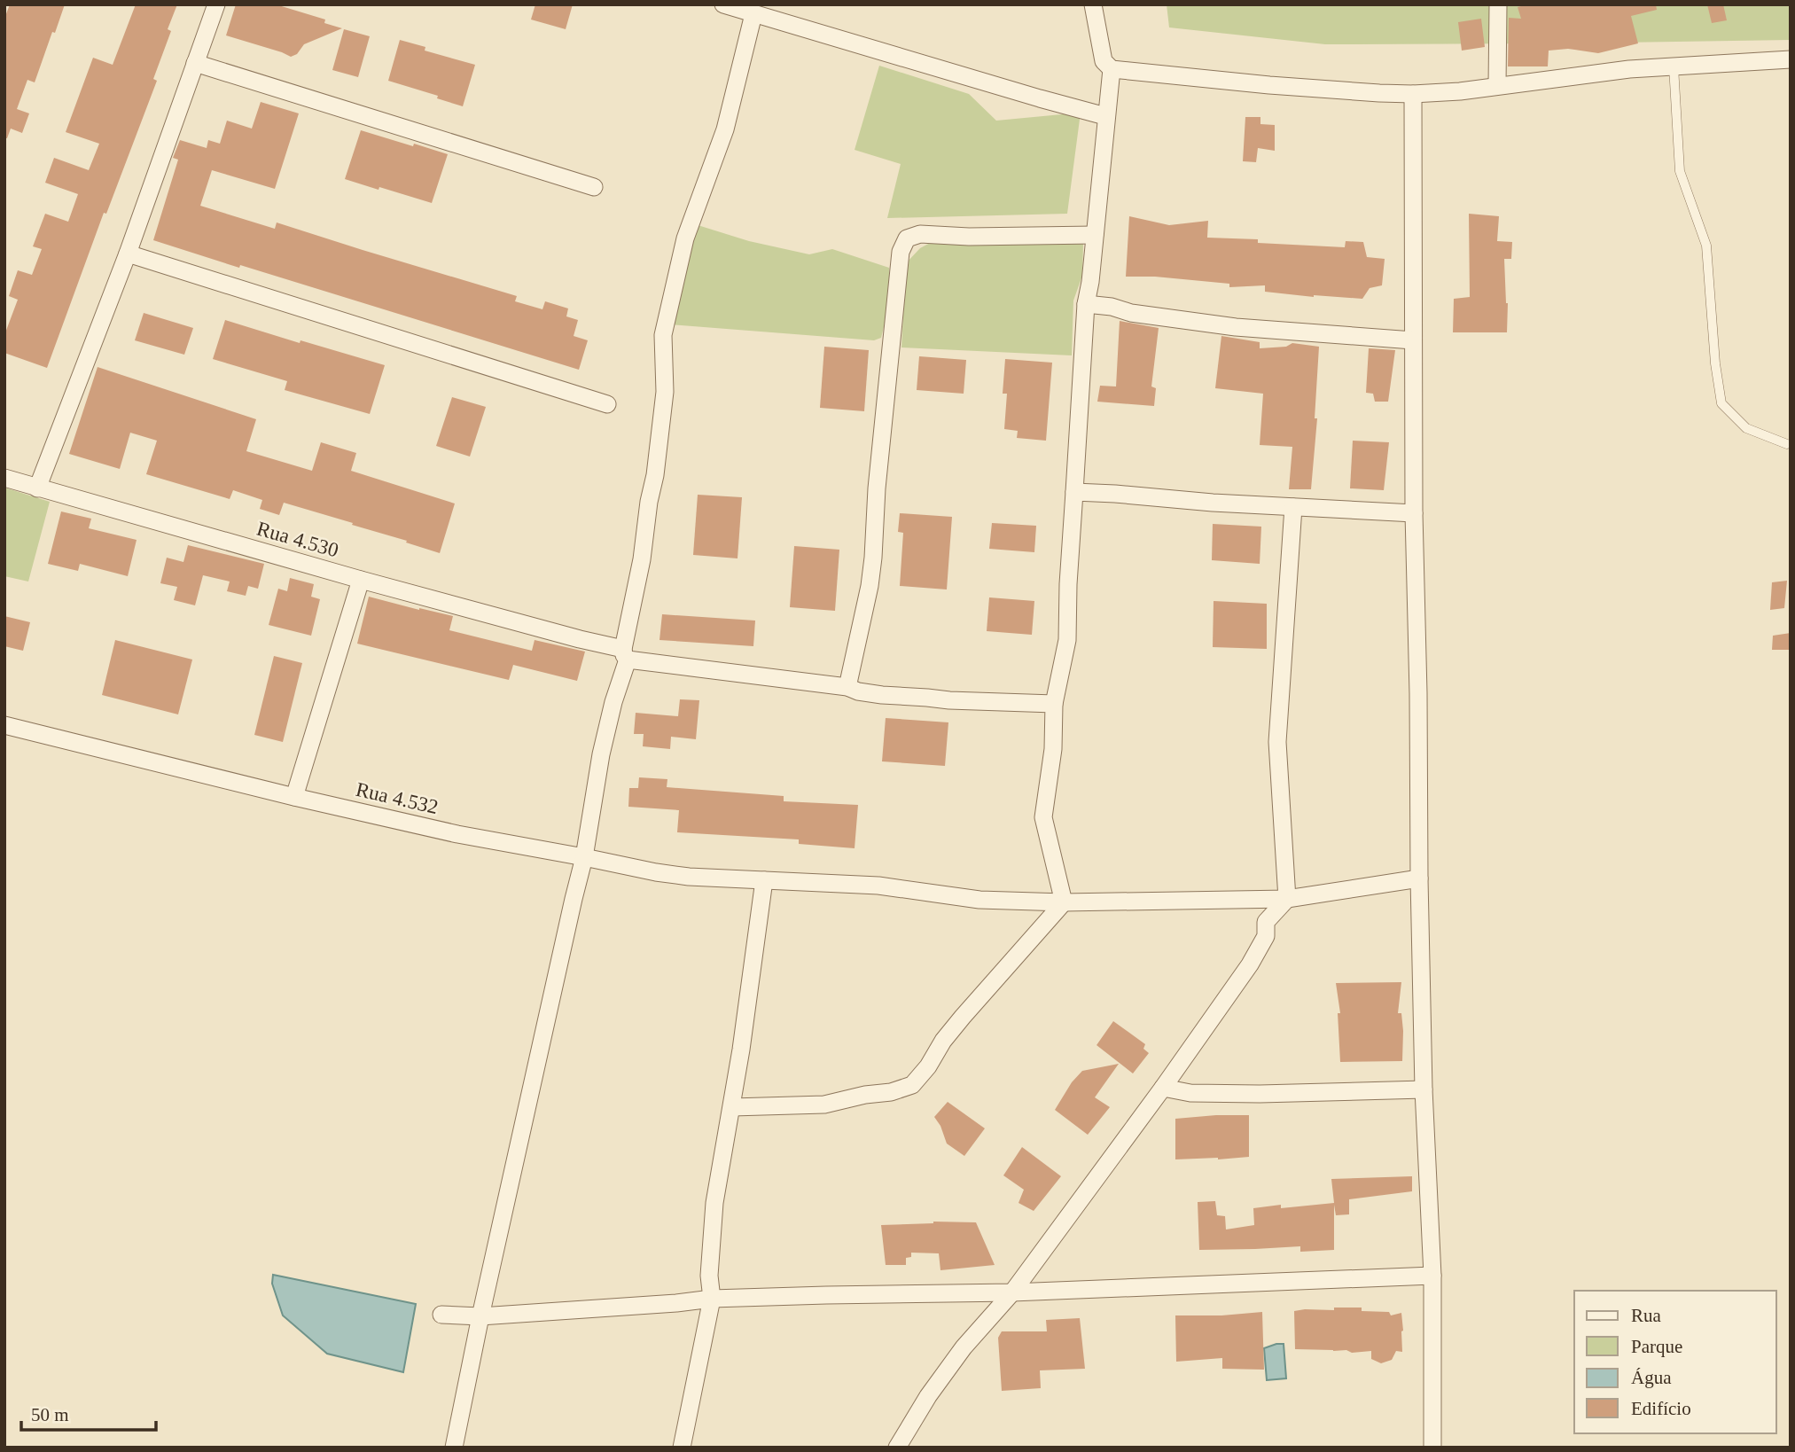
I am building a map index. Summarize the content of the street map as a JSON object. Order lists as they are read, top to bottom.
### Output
{
  "streets": {
    "street": ["Rua 4.530", "Rua 4.532"]
  },
  "legend": [
    "Rua",
    "Parque",
    "Água",
    "Edifício"
  ],
  "scale_bar": "50 m"
}
